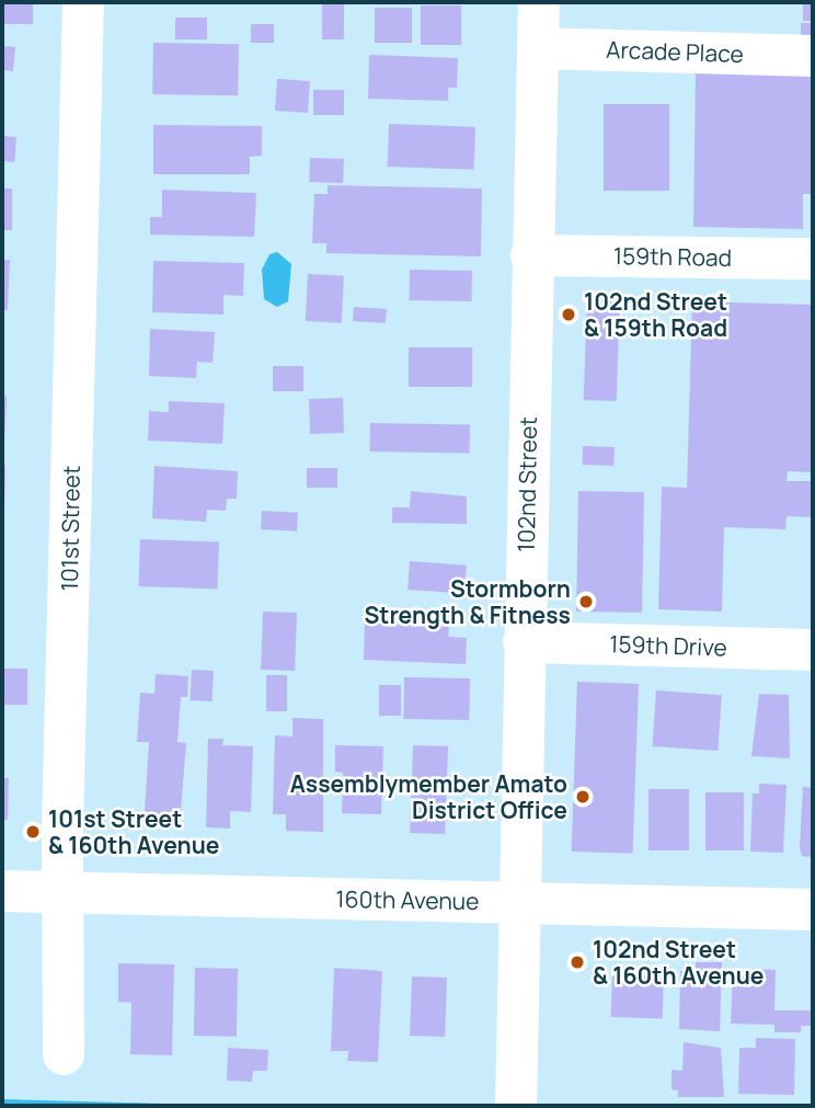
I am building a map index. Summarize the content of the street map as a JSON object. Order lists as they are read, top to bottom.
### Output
{
  "streets": {
    "street": [
      "Arcade Place",
      "159th Road",
      "102nd Street",
      "101st Street",
      "159th Drive",
      "160th Avenue"
    ]
  },
  "crossings": [
    ["Arcade Place", "102nd Street"],
    ["159th Road", "102nd Street"],
    ["102nd Street", "159th Drive"],
    ["102nd Street", "160th Avenue"],
    ["101st Street", "160th Avenue"]
  ],
  "places": [
    "102nd Street & 159th Road",
    "Stormborn Strength & Fitness",
    "Assemblymember Amato District Office",
    "101st Street & 160th Avenue",
    "102nd Street & 160th Avenue"
  ]
}
